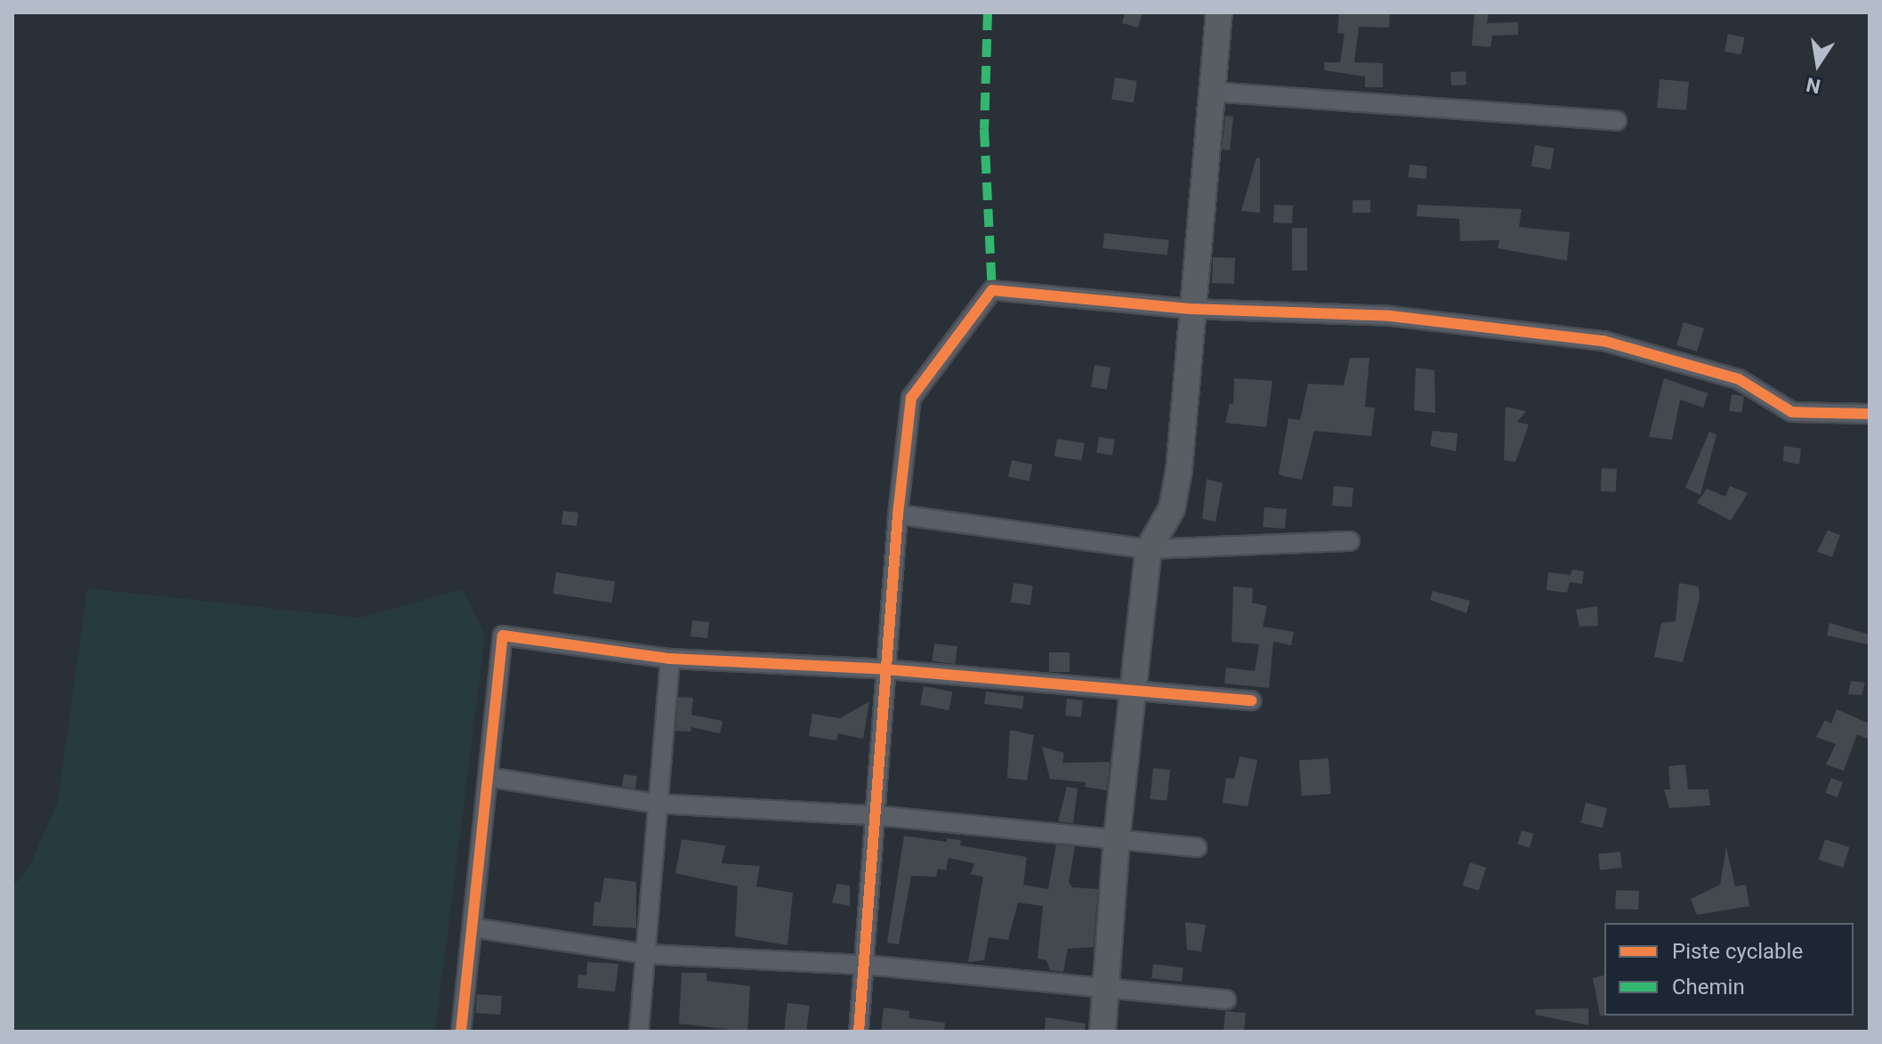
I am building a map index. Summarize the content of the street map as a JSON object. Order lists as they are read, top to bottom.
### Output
{
  "legend": ["Piste cyclable", "Chemin"],
  "north": "bottom"
}
